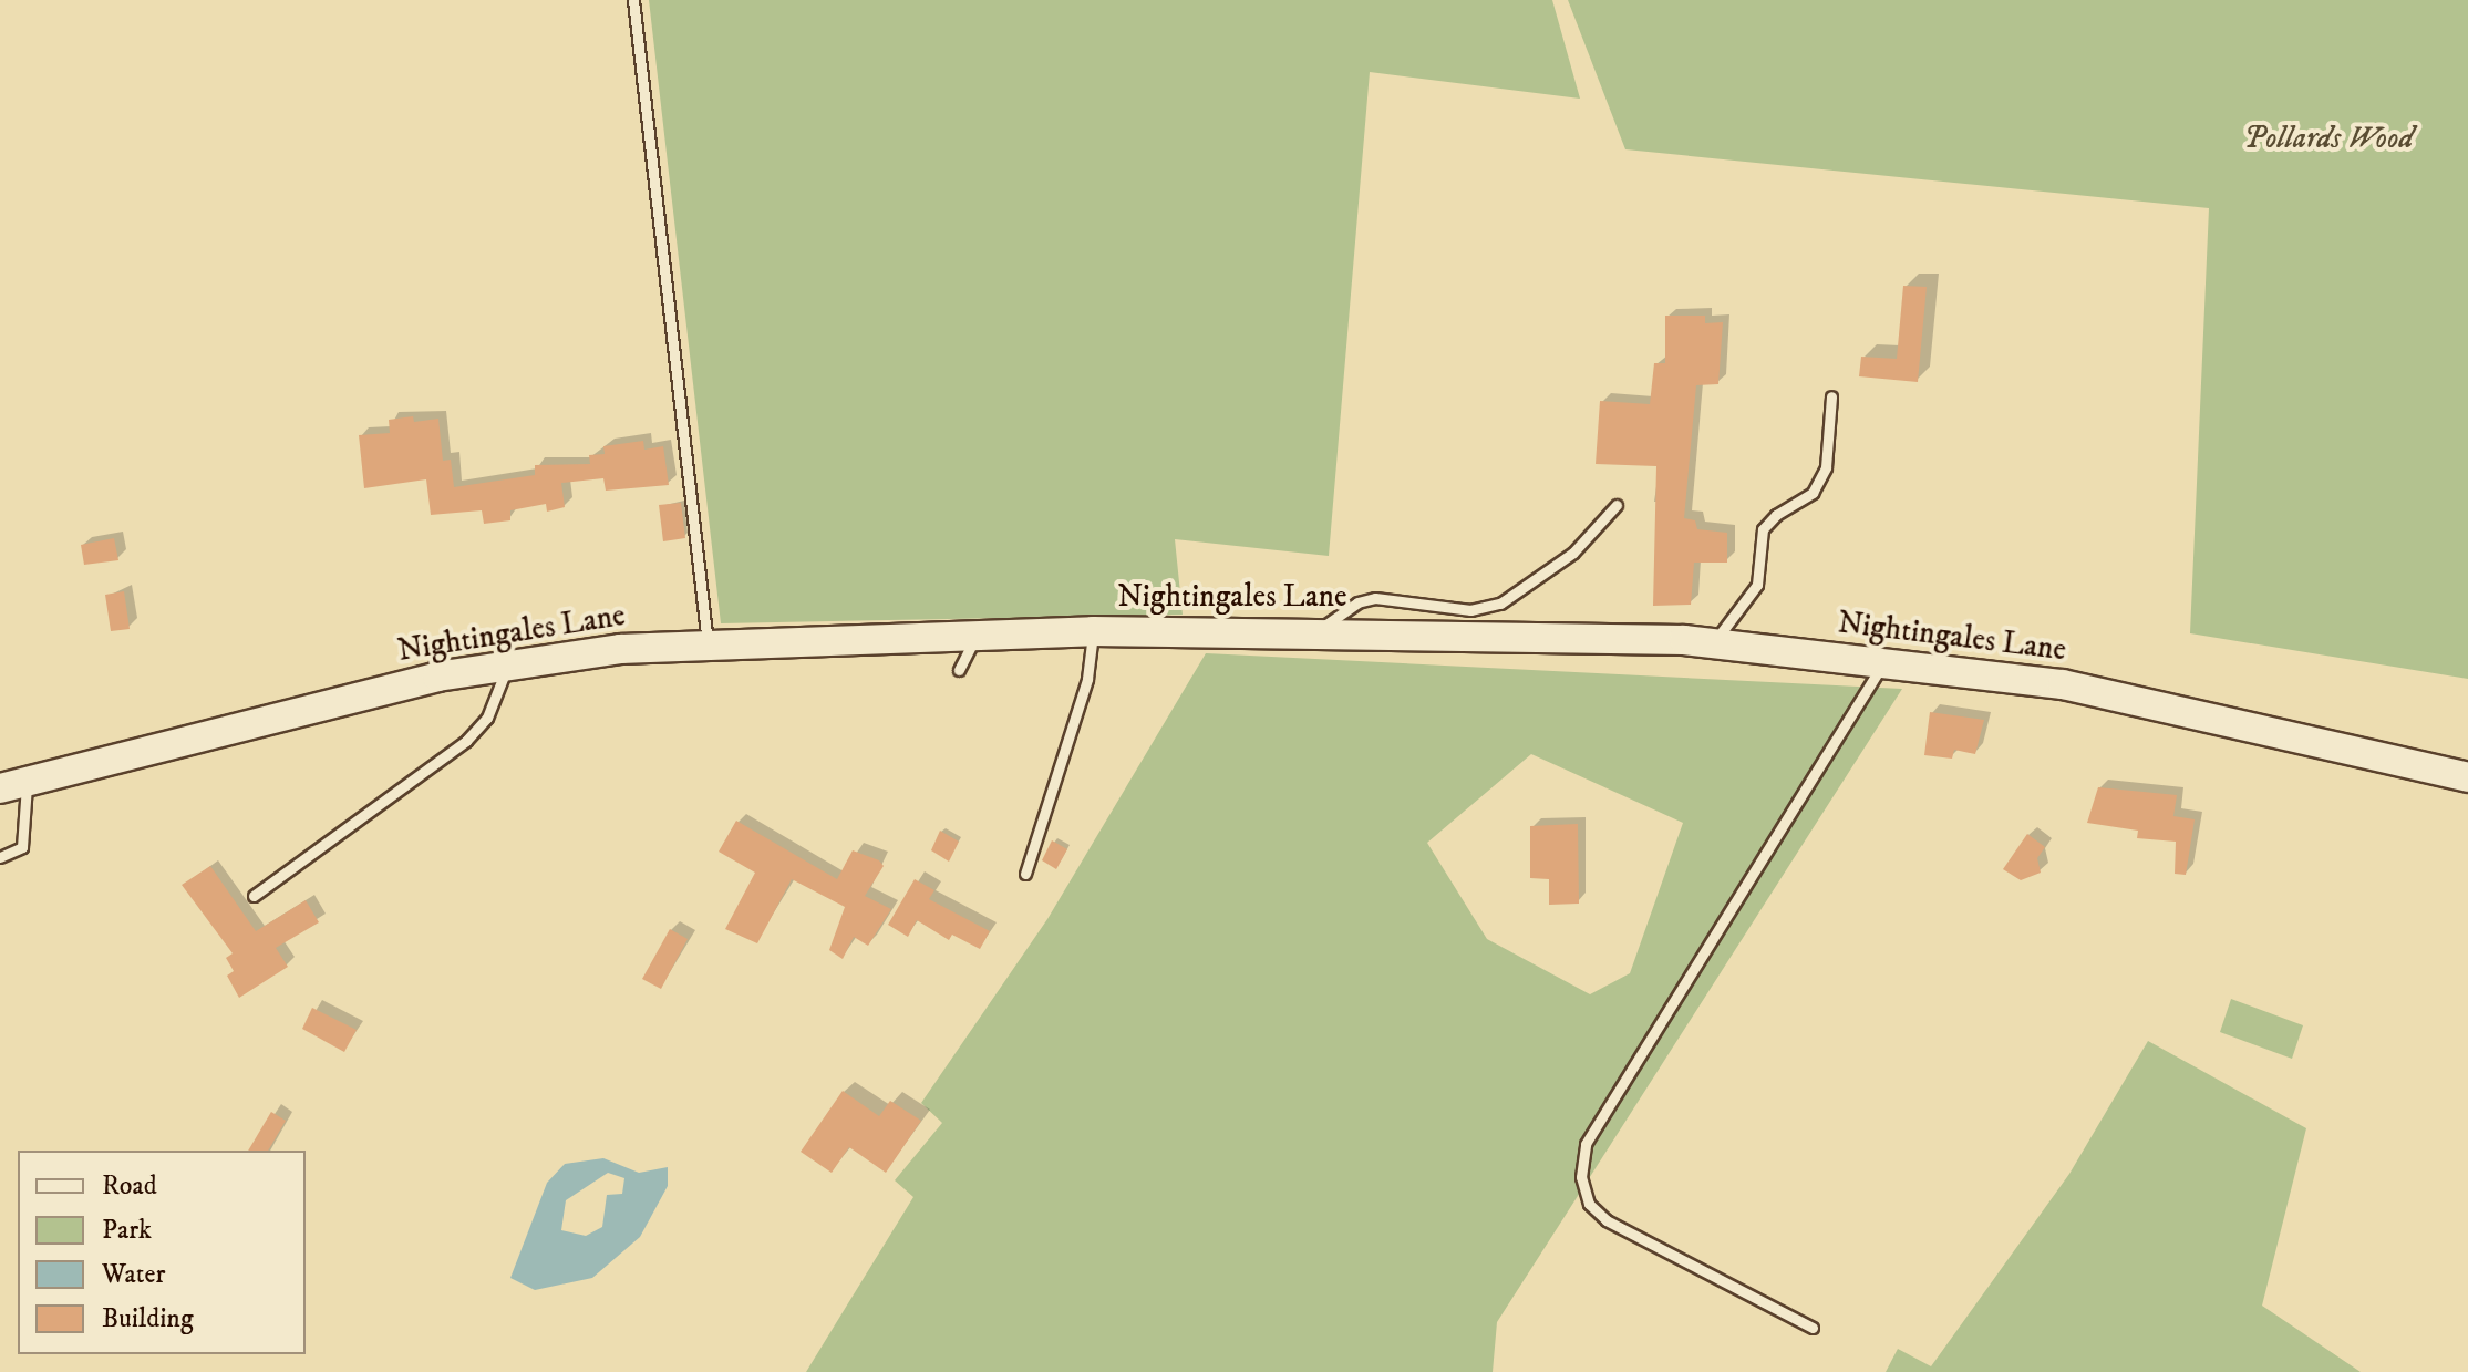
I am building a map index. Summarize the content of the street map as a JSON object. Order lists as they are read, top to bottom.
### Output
{
  "streets": {
    "main road": ["Nightingales Lane"]
  },
  "parks": ["Pollards Wood"],
  "legend": [
    "Road",
    "Park",
    "Water",
    "Building"
  ]
}
